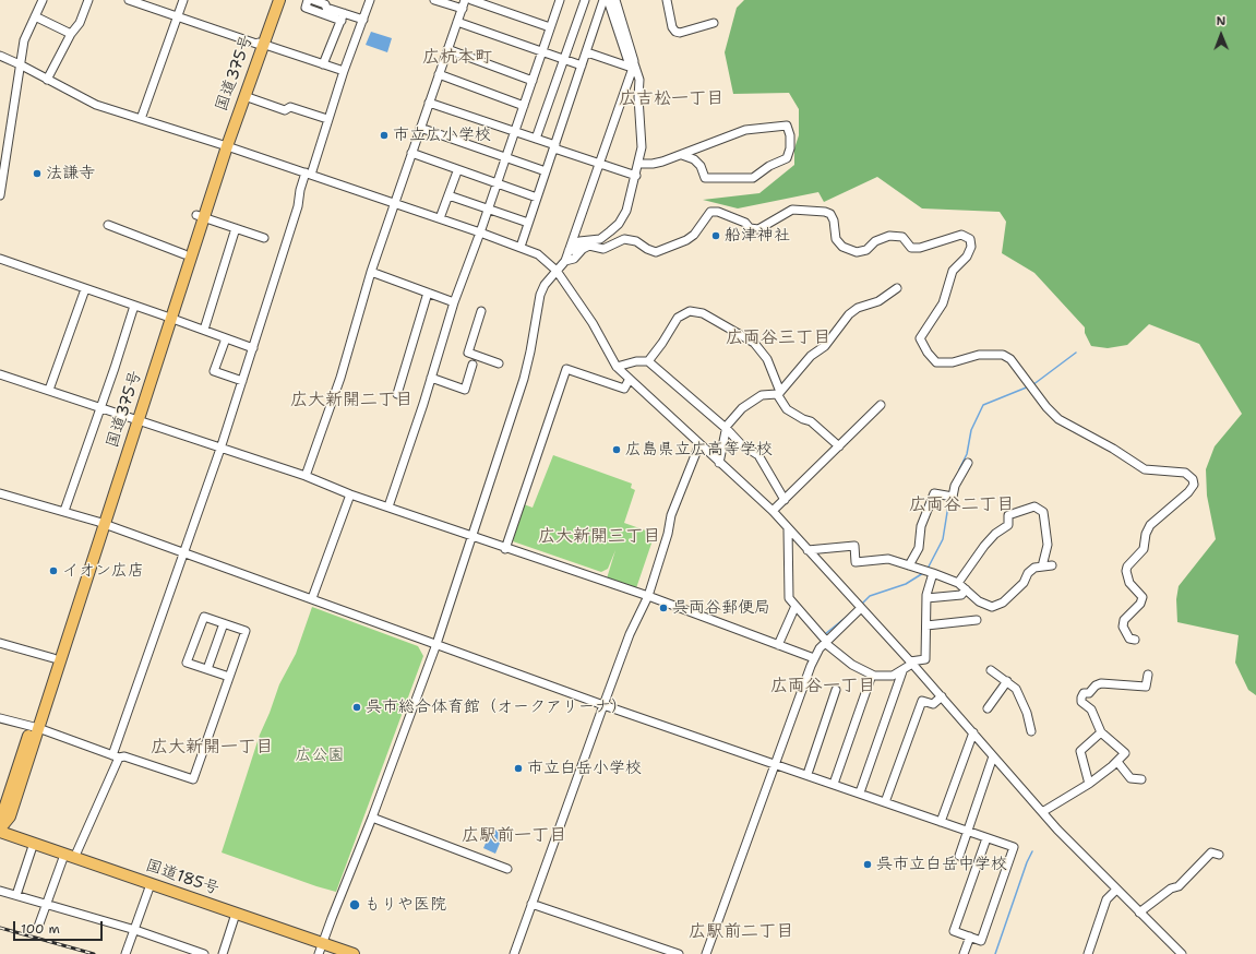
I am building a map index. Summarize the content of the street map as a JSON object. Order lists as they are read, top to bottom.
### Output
{
  "streets": {
    "highway": ["国道375号", "国道185号"]
  },
  "crossings": [
    ["国道375号", "国道185号"]
  ],
  "districts": [
    "広杭本町",
    "広吉松一丁目",
    "広両谷三丁目",
    "広大新開二丁目",
    "広両谷二丁目",
    "広大新開三丁目",
    "広両谷一丁目",
    "広大新開一丁目",
    "広駅前一丁目",
    "広駅前二丁目"
  ],
  "parks": ["広公園"],
  "places": [
    "市立広小学校",
    "法謙寺",
    "船津神社",
    "広島県立広高等学校",
    "イオン広店",
    "呉両谷郵便局",
    "呉市総合体育館（オークアリーナ）",
    "市立白岳小学校",
    "呉市立白岳中学校",
    "もりや医院"
  ],
  "scale_bar": "100 m",
  "north": "top"
}
